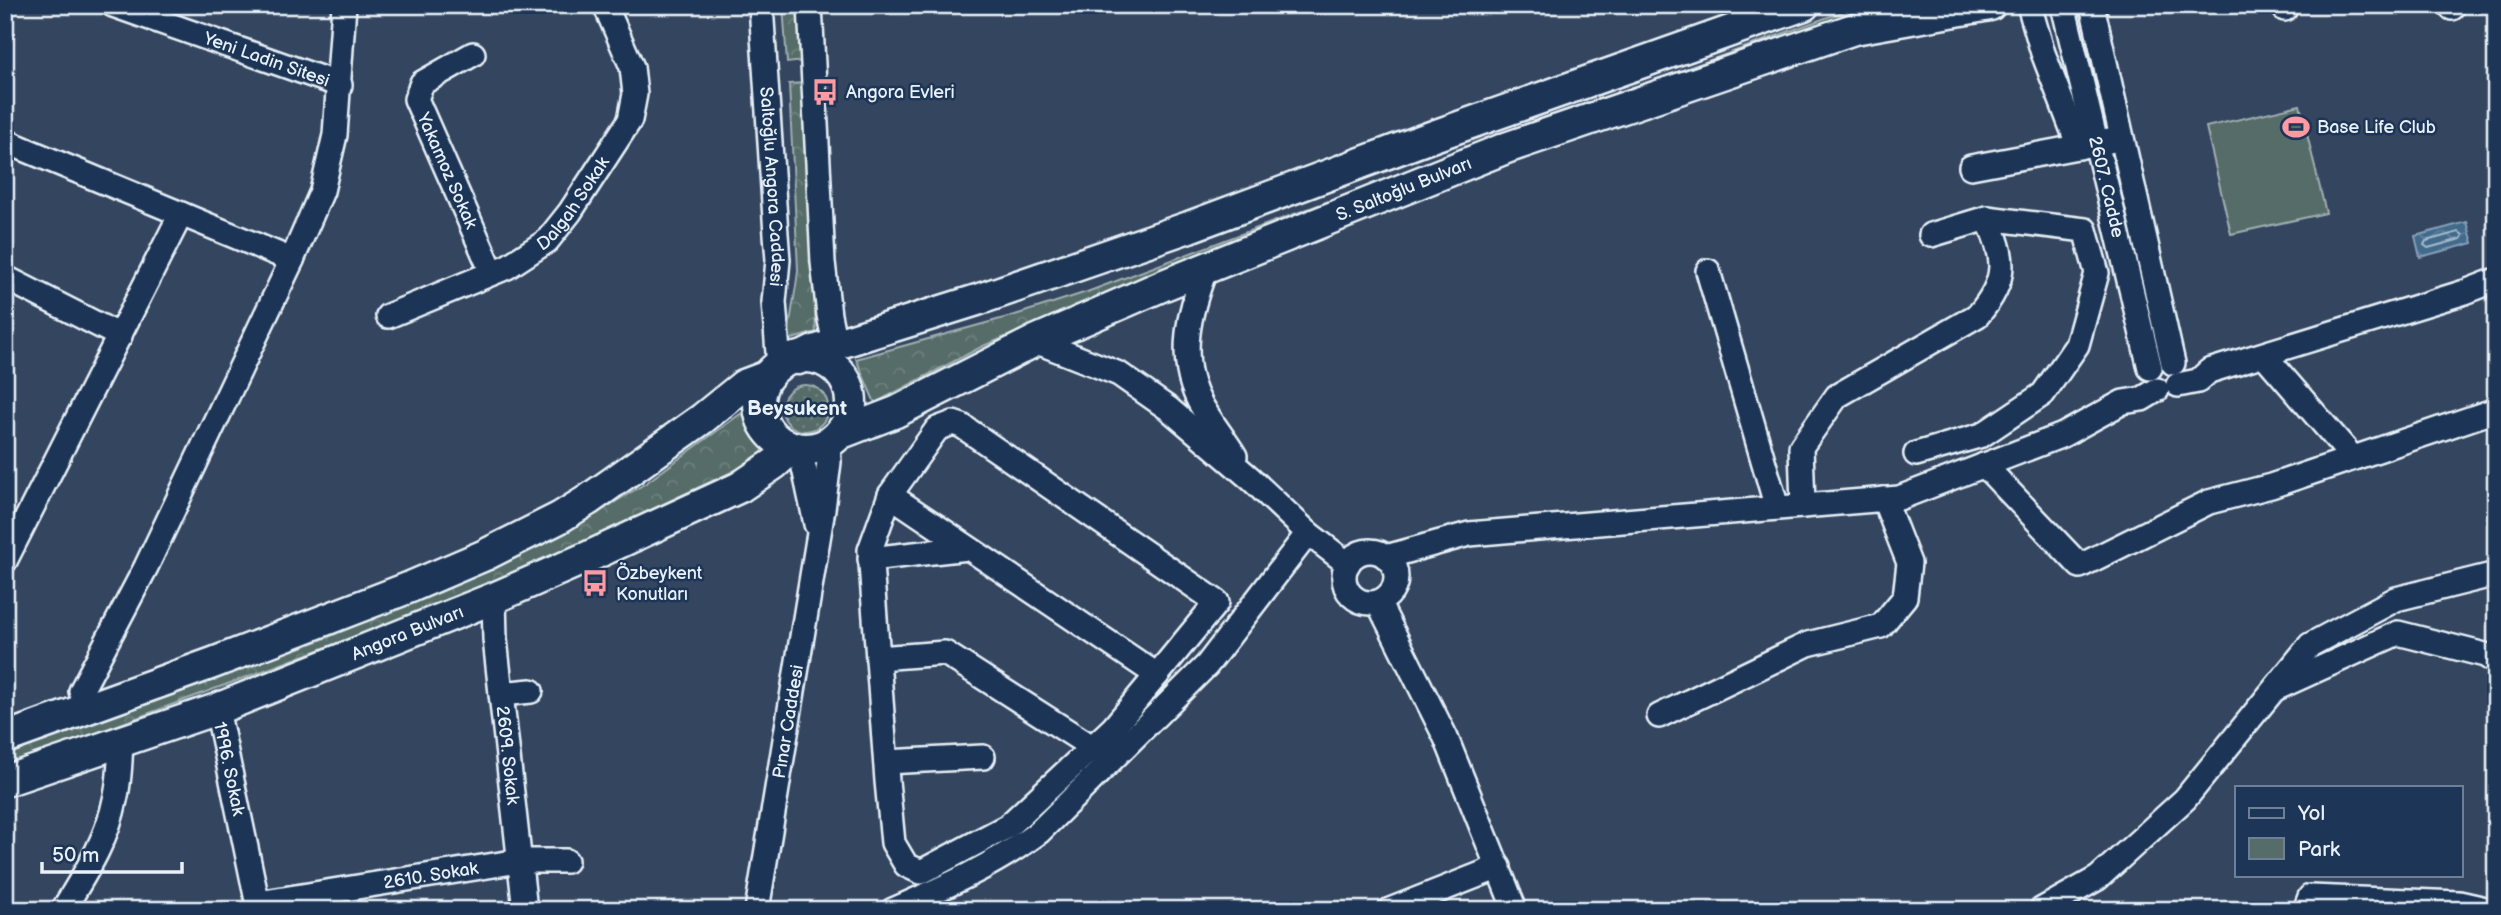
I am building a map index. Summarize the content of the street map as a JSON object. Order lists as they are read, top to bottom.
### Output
{
  "streets": {
    "main road": ["S. Saltoğlu Bulvarı", "Angora Bulvarı"],
    "street": [
      "Yeni Ladin Sitesi",
      "Yakamoz Sokak",
      "Saltoğlu Angora Caddesi",
      "2607. Cadde",
      "Dalgah Sokak",
      "Pınar Caddesi",
      "2609. Sokak",
      "1996. Sokak",
      "2610. Sokak"
    ]
  },
  "crossings": [
    ["Yakamoz Sokak", "Dalgah Sokak"],
    ["Saltoğlu Angora Caddesi", "S. Saltoğlu Bulvarı"],
    ["Saltoğlu Angora Caddesi", "Angora Bulvarı"],
    ["Saltoğlu Angora Caddesi", "Pınar Caddesi"],
    ["S. Saltoğlu Bulvarı", "Angora Bulvarı"],
    ["S. Saltoğlu Bulvarı", "Pınar Caddesi"],
    ["Angora Bulvarı", "Pınar Caddesi"],
    ["Angora Bulvarı", "2609. Sokak"],
    ["Angora Bulvarı", "1996. Sokak"],
    ["2609. Sokak", "2610. Sokak"],
    ["1996. Sokak", "2610. Sokak"]
  ],
  "districts": ["Beysukent"],
  "places": {
    "bus stop": ["Angora Evleri", "Özbeykent Konutları"],
    "sports": ["Base Life Club"]
  },
  "legend": ["Yol", "Park"],
  "scale_bar": "50 m"
}
